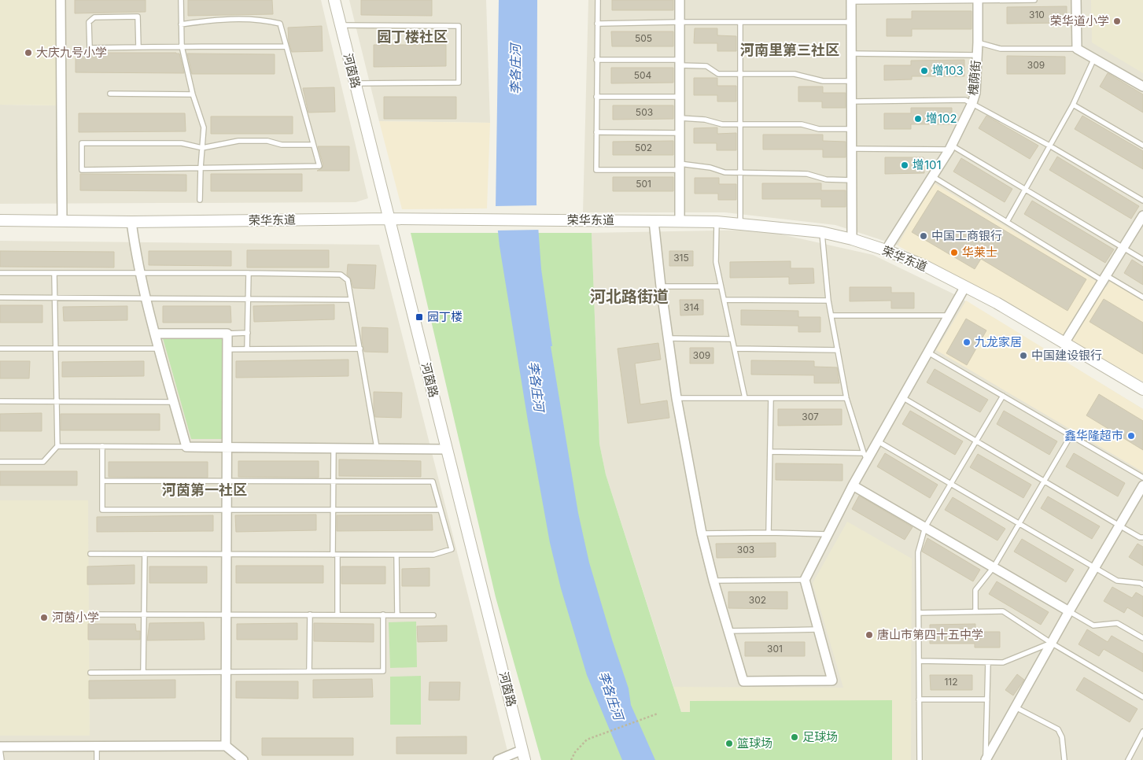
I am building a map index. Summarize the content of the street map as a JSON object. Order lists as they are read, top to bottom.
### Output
{
  "streets": {
    "street": ["河茵路", "槐荫街", "荣华东道"]
  },
  "crossings": [
    ["河茵路", "荣华东道"],
    ["槐荫街", "荣华东道"]
  ],
  "districts": [
    "园丁楼社区",
    "河南里第三社区",
    "河北路街道",
    "河茵第一社区"
  ],
  "water": ["李各庄河"],
  "places": {
    "other": [
      "荣华道小学",
      "大庆九号小学",
      "增103",
      "增102",
      "增101",
      "中国工商银行",
      "华莱士",
      "九龙家居",
      "中国建设银行",
      "鑫华隆超市",
      "河茵小学",
      "唐山市第四十五中学",
      "足球场",
      "篮球场"
    ],
    "transit": ["园丁楼"]
  },
  "house_numbers": [
    "310",
    "505",
    "309",
    "504",
    "503",
    "502",
    "501",
    "315",
    "314",
    "309",
    "307",
    "303",
    "302",
    "301",
    "112"
  ]
}
